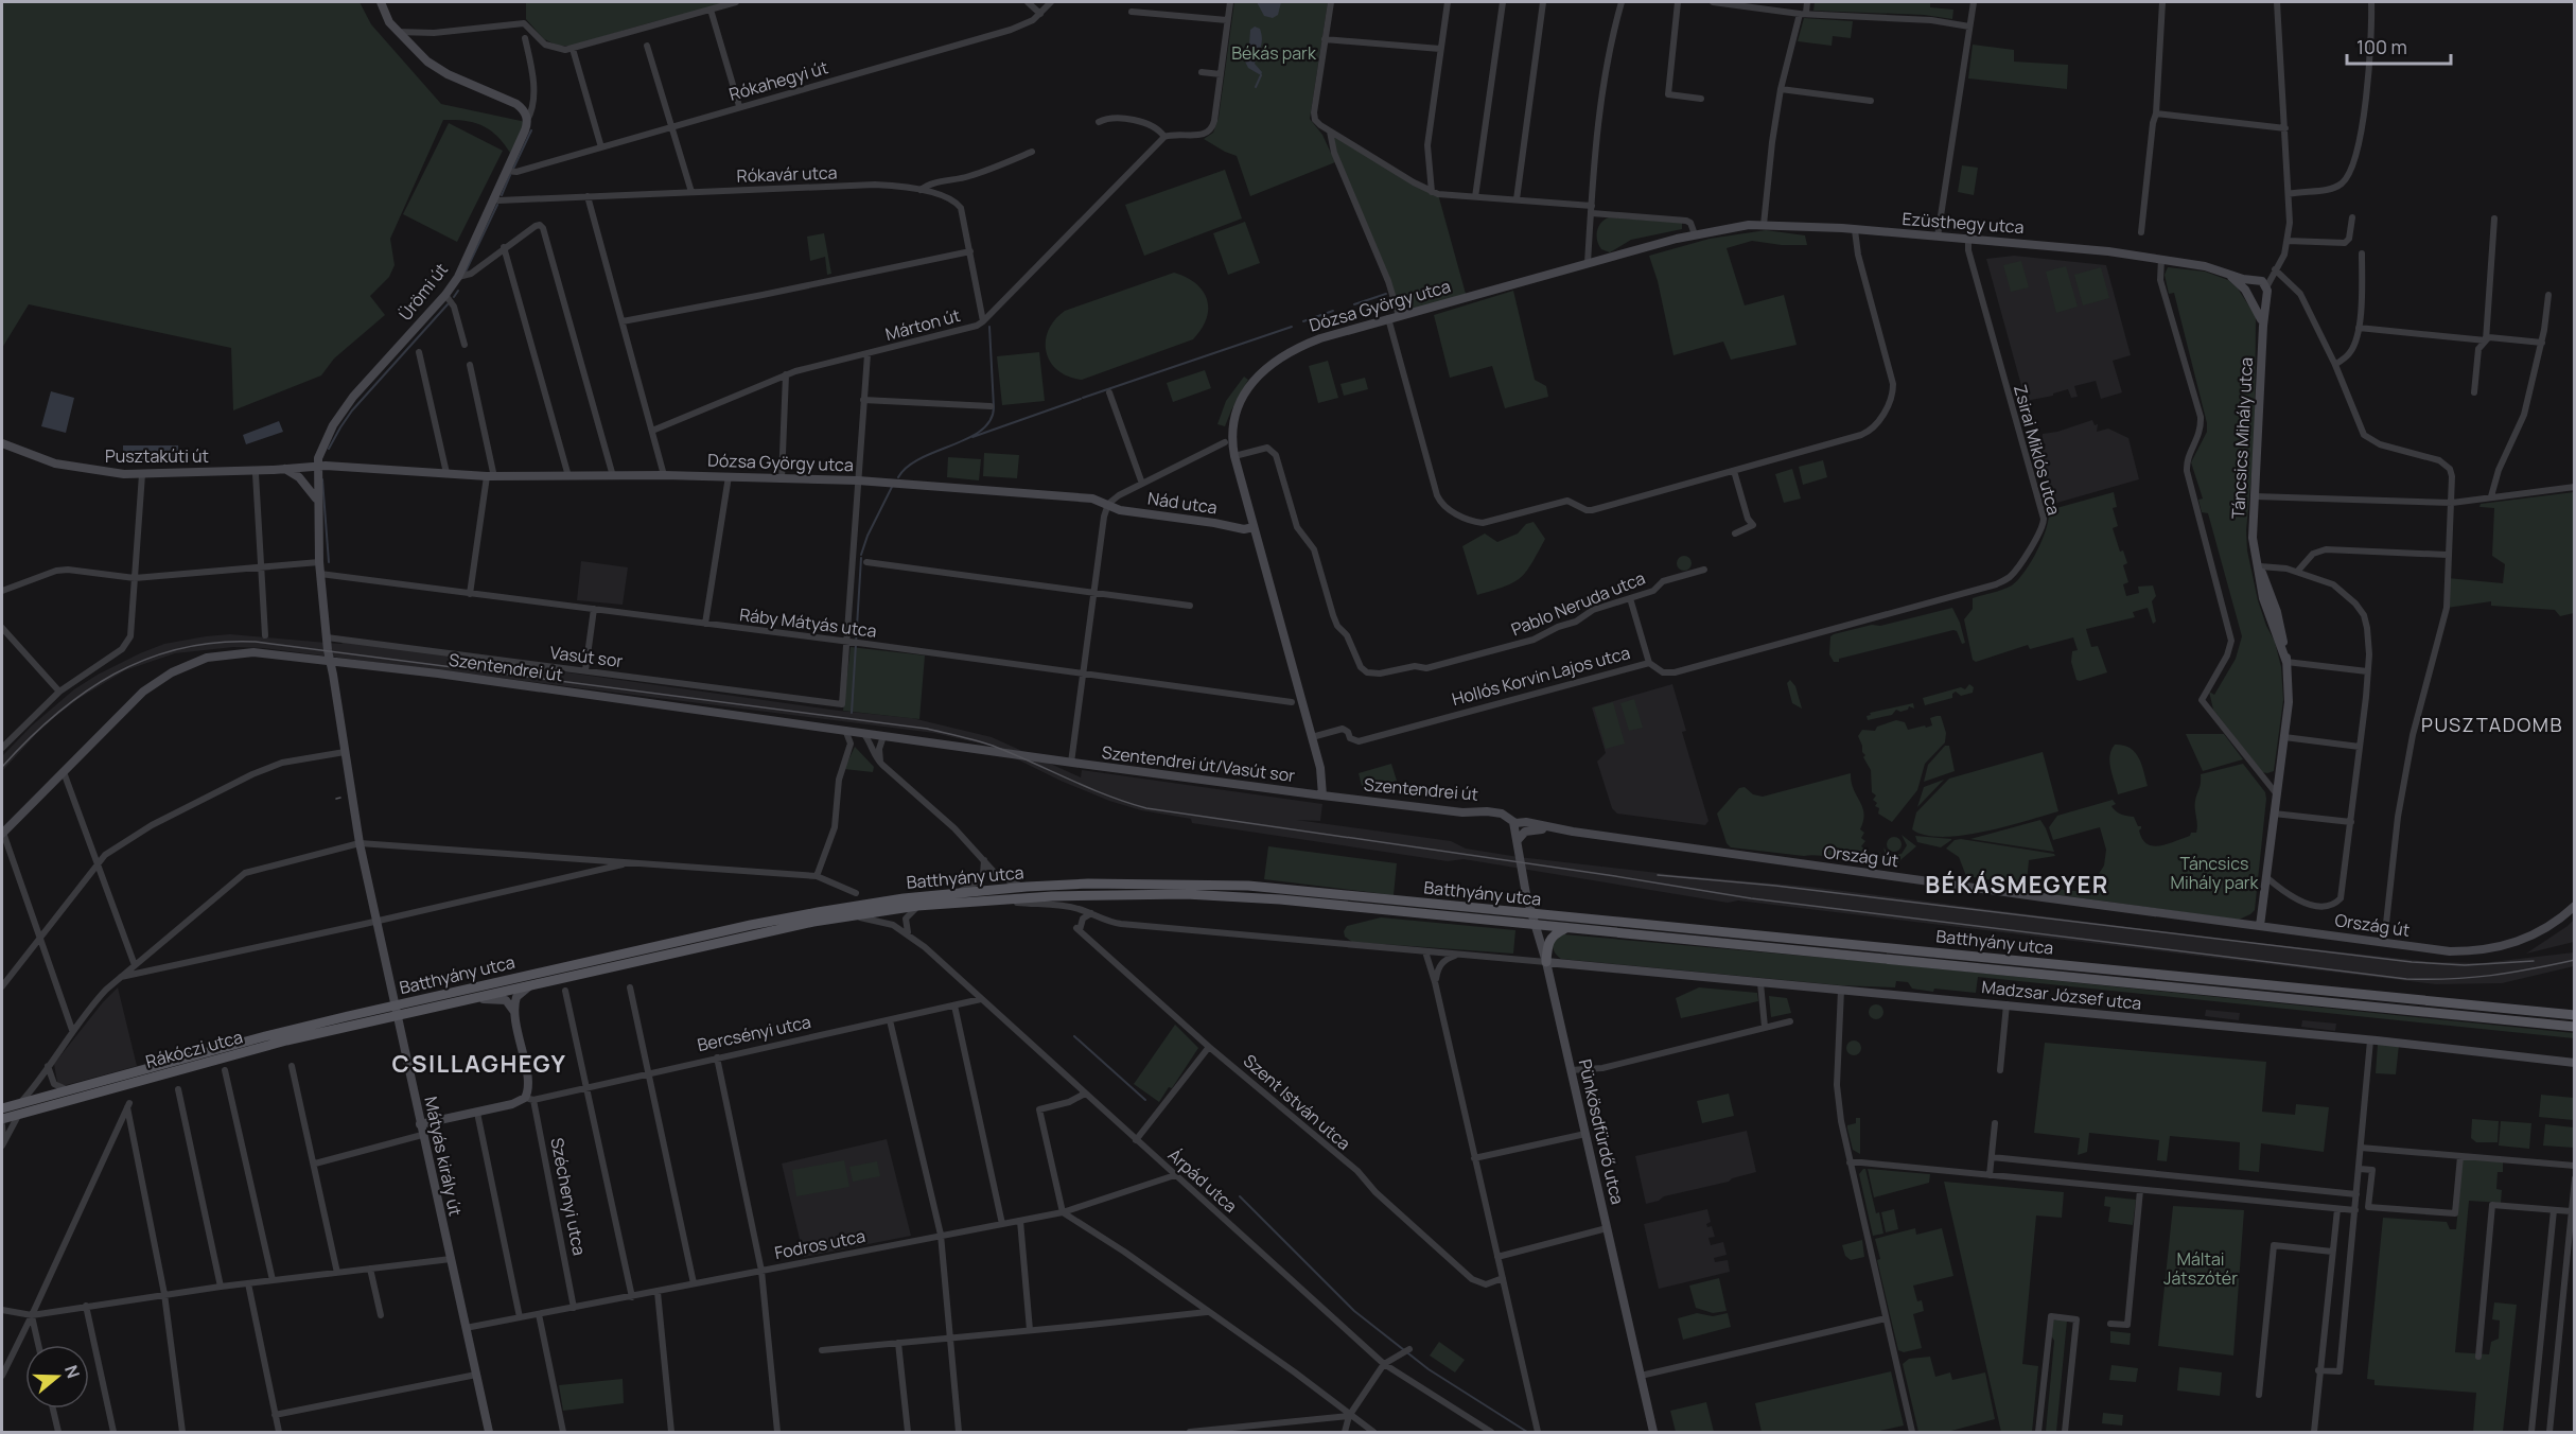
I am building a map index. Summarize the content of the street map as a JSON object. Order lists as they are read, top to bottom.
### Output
{
  "streets": {
    "main road": ["Batthyány utca", "Rákóczi utca"],
    "street": [
      "Rókahegyi út",
      "Rókavár utca",
      "Ezüsthegy utca",
      "Ürömi út",
      "Dózsa György utca",
      "Márton út",
      "Táncsics Mihály utca",
      "Zsirai Miklós utca",
      "Pusztakúti út",
      "Nád utca",
      "Pablo Neruda utca",
      "Ráby Mátyás utca",
      "Vasút sor",
      "Szentendrei út",
      "Hollós Korvin Lajos utca",
      "Szentendrei út/Vasút sor",
      "Ország út",
      "Madzsar József utca",
      "Bercsényi utca",
      "Szent István utca",
      "Pünkösdfürdő utca",
      "Mátyás király út",
      "Árpád utca",
      "Széchenyi utca",
      "Fodros utca"
    ]
  },
  "crossings": [
    ["Rókahegyi út", "Ürömi út"],
    ["Rókavár utca", "Ürömi út"],
    ["Rókavár utca", "Márton út"],
    ["Ezüsthegy utca", "Dózsa György utca"],
    ["Ezüsthegy utca", "Táncsics Mihály utca"],
    ["Ezüsthegy utca", "Zsirai Miklós utca"],
    ["Ürömi út", "Dózsa György utca"],
    ["Ürömi út", "Pusztakúti út"],
    ["Ürömi út", "Ráby Mátyás utca"],
    ["Ürömi út", "Vasút sor"],
    ["Ürömi út", "Szentendrei út"],
    ["Ürömi út", "Mátyás király út"],
    ["Dózsa György utca", "Pusztakúti út"],
    ["Dózsa György utca", "Nád utca"],
    ["Táncsics Mihály utca", "Ország út"],
    ["Zsirai Miklós utca", "Hollós Korvin Lajos utca"],
    ["Ráby Mátyás utca", "Vasút sor"],
    ["Szentendrei út", "Szentendrei út/Vasút sor"],
    ["Szentendrei út", "Ország út"],
    ["Szentendrei út", "Pünkösdfürdő utca"],
    ["Szentendrei út", "Mátyás király út"],
    ["Ország út", "Pünkösdfürdő utca"],
    ["Batthyány utca", "Madzsar József utca"],
    ["Batthyány utca", "Rákóczi utca"],
    ["Batthyány utca", "Szent István utca"],
    ["Batthyány utca", "Pünkösdfürdő utca"],
    ["Batthyány utca", "Mátyás király út"],
    ["Batthyány utca", "Árpád utca"],
    ["Madzsar József utca", "Pünkösdfürdő utca"],
    ["Bercsényi utca", "Mátyás király út"],
    ["Bercsényi utca", "Árpád utca"],
    ["Bercsényi utca", "Széchenyi utca"],
    ["Rákóczi utca", "Mátyás király út"],
    ["Mátyás király út", "Fodros utca"],
    ["Árpád utca", "Fodros utca"],
    ["Széchenyi utca", "Fodros utca"]
  ],
  "districts": ["PUSZTADOMB", "BÉKÁSMEGYER", "CSILLAGHEGY"],
  "parks": ["Békás park", "Táncsics Mihály park", "Máltai Játszótér"],
  "scale_bar": "100 m",
  "north": "right"
}
